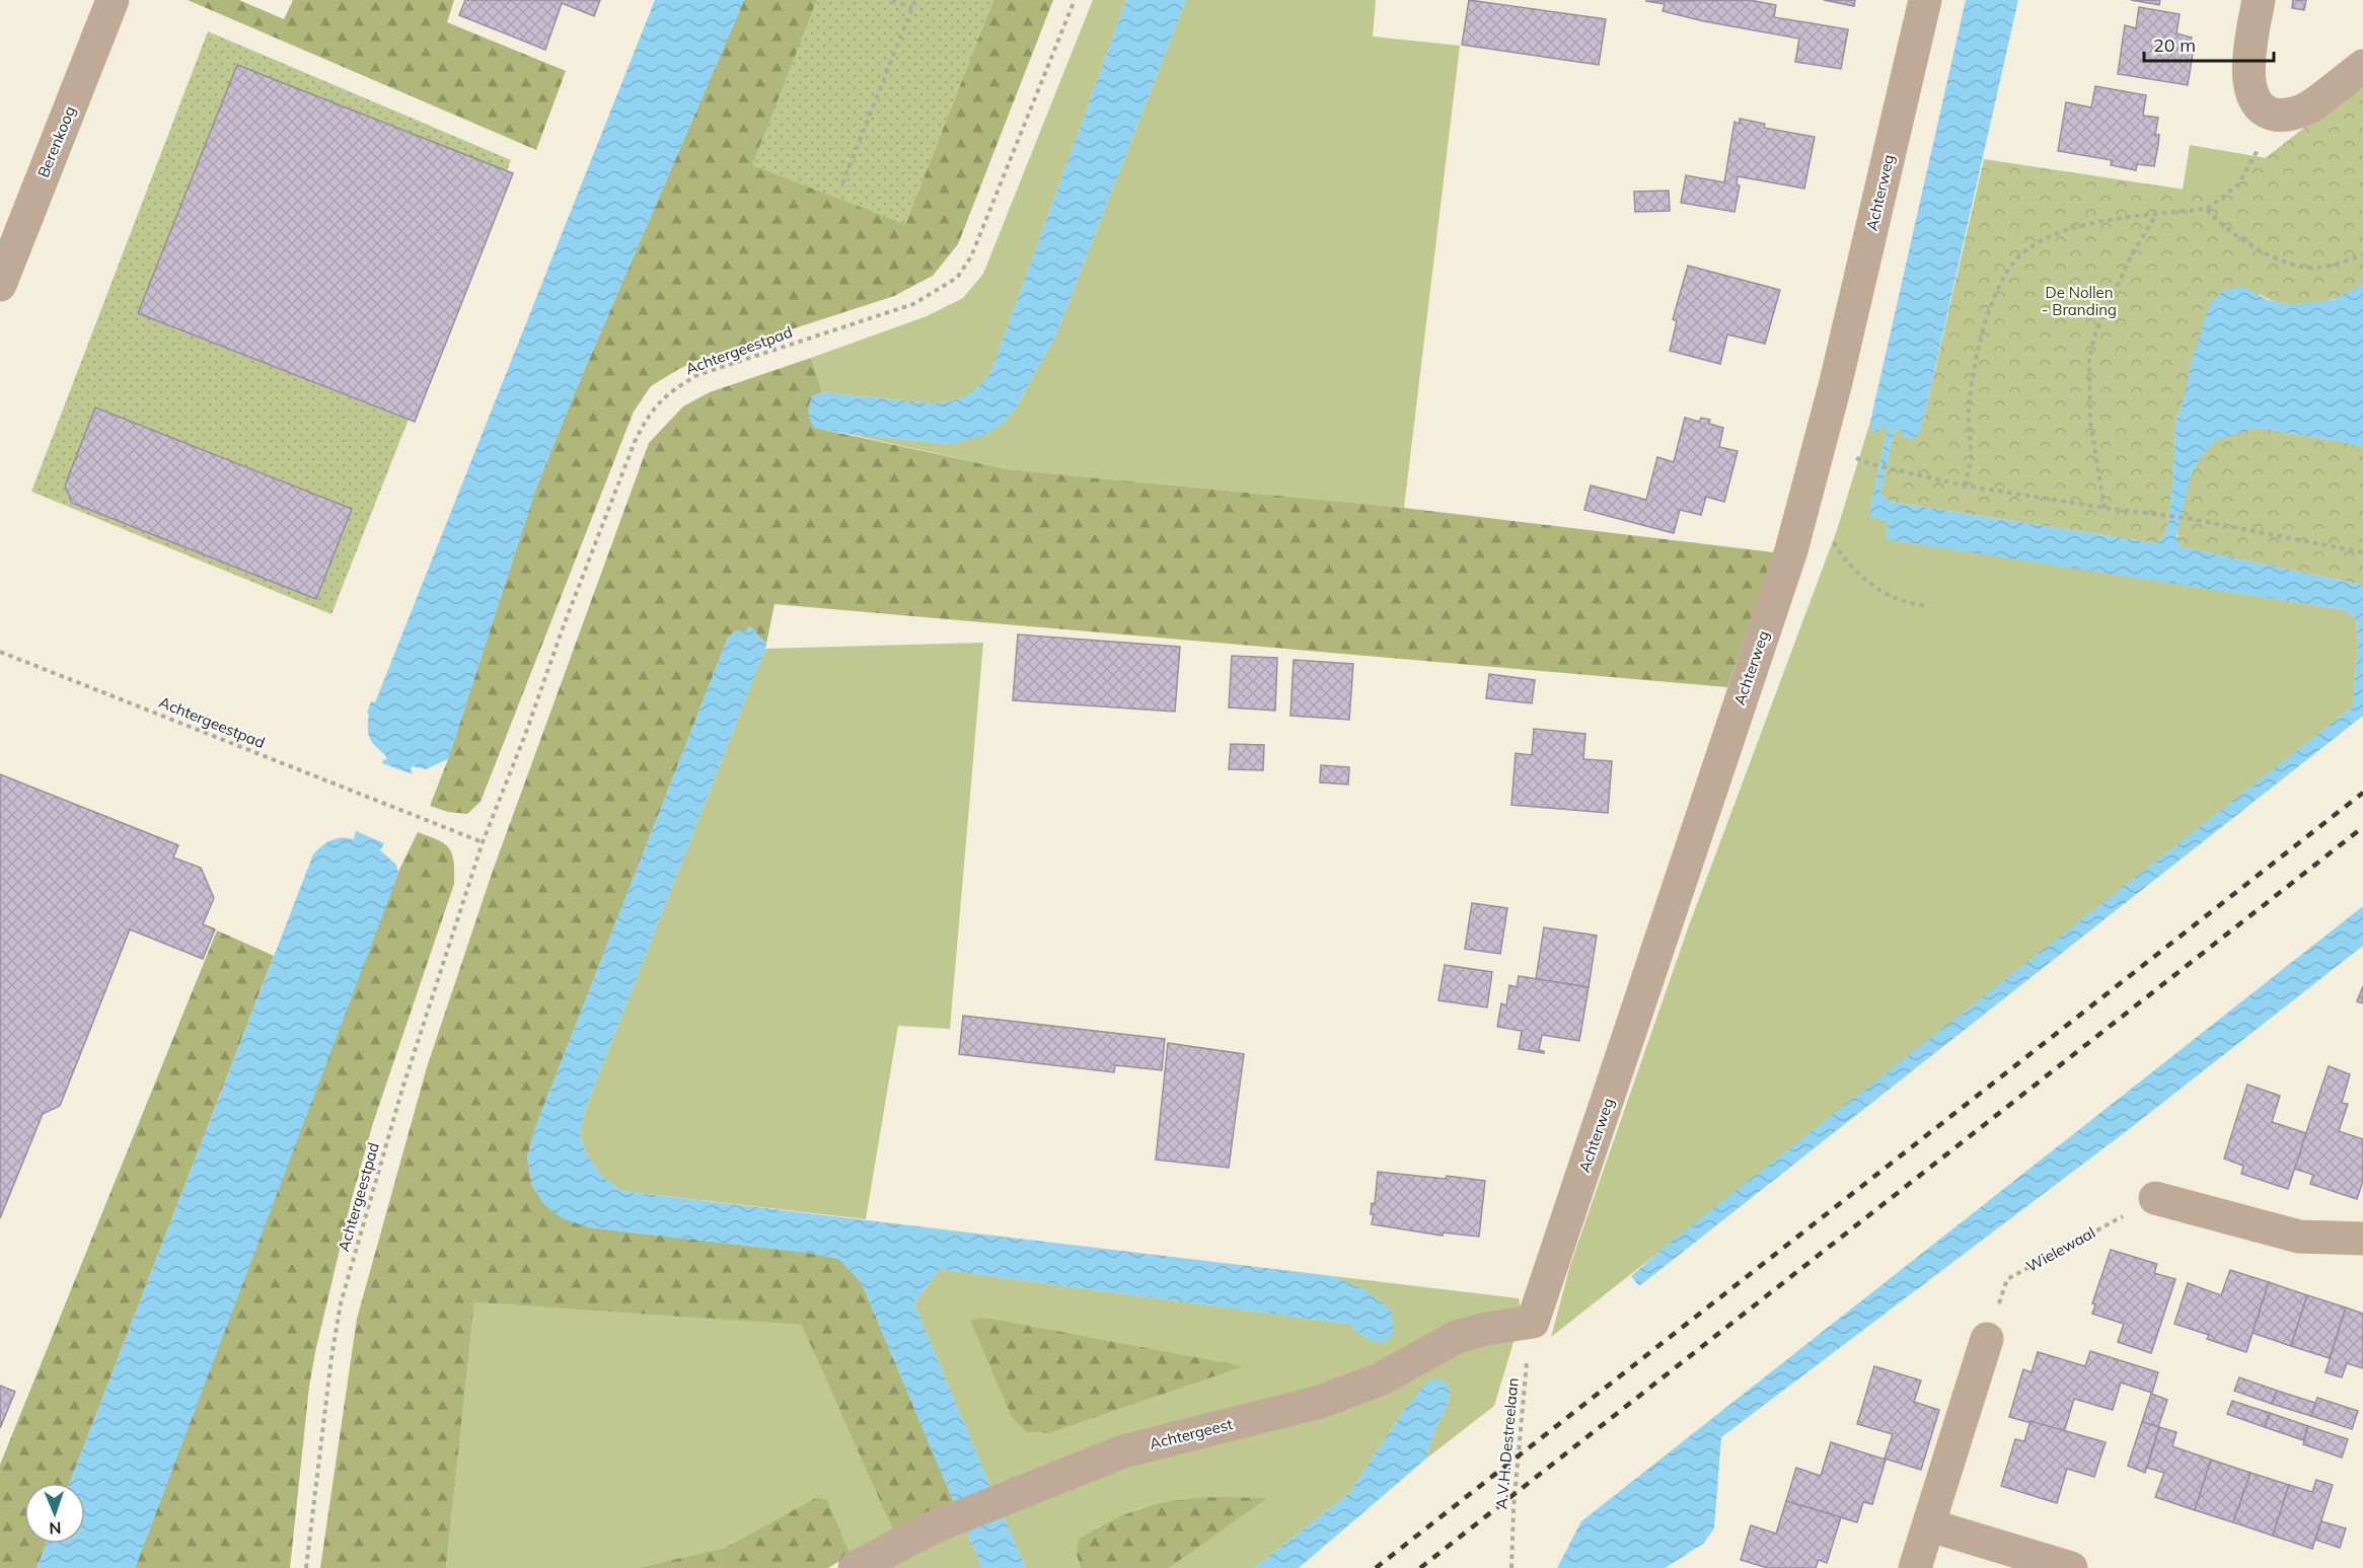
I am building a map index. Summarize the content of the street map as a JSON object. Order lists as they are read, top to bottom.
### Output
{
  "streets": {
    "street": ["Berenkoog", "Achterweg", "Achtergeest"],
    "path": ["Achtergeestpad", "Wielewaal", "A.V.H. Destreelaan"]
  },
  "crossings": [
    ["Achterweg", "Achtergeest"],
    ["Achterweg", "A.V.H. Destreelaan"],
    ["Achtergeest", "A.V.H. Destreelaan"]
  ],
  "parks": ["De Nollen - Branding"],
  "scale_bar": "20 m",
  "north": "bottom"
}
